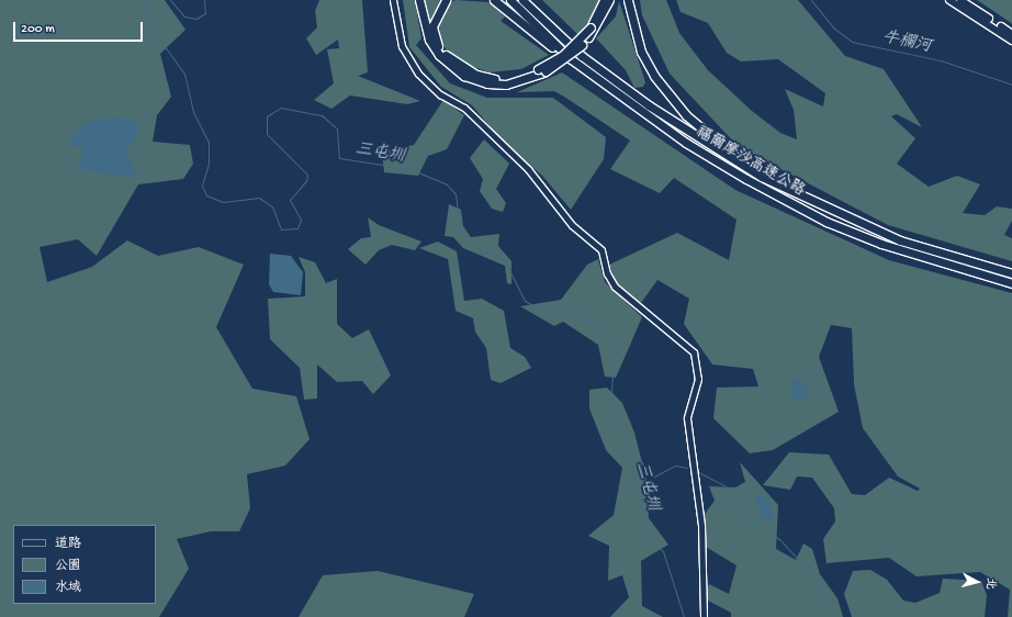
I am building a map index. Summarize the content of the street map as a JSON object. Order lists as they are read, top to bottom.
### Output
{
  "streets": {
    "highway": ["福爾摩沙高速公路"]
  },
  "water": ["牛欄河", "三屯圳"],
  "legend": ["道路", "公園", "水域"],
  "scale_bar": "200 m",
  "north": "right"
}
